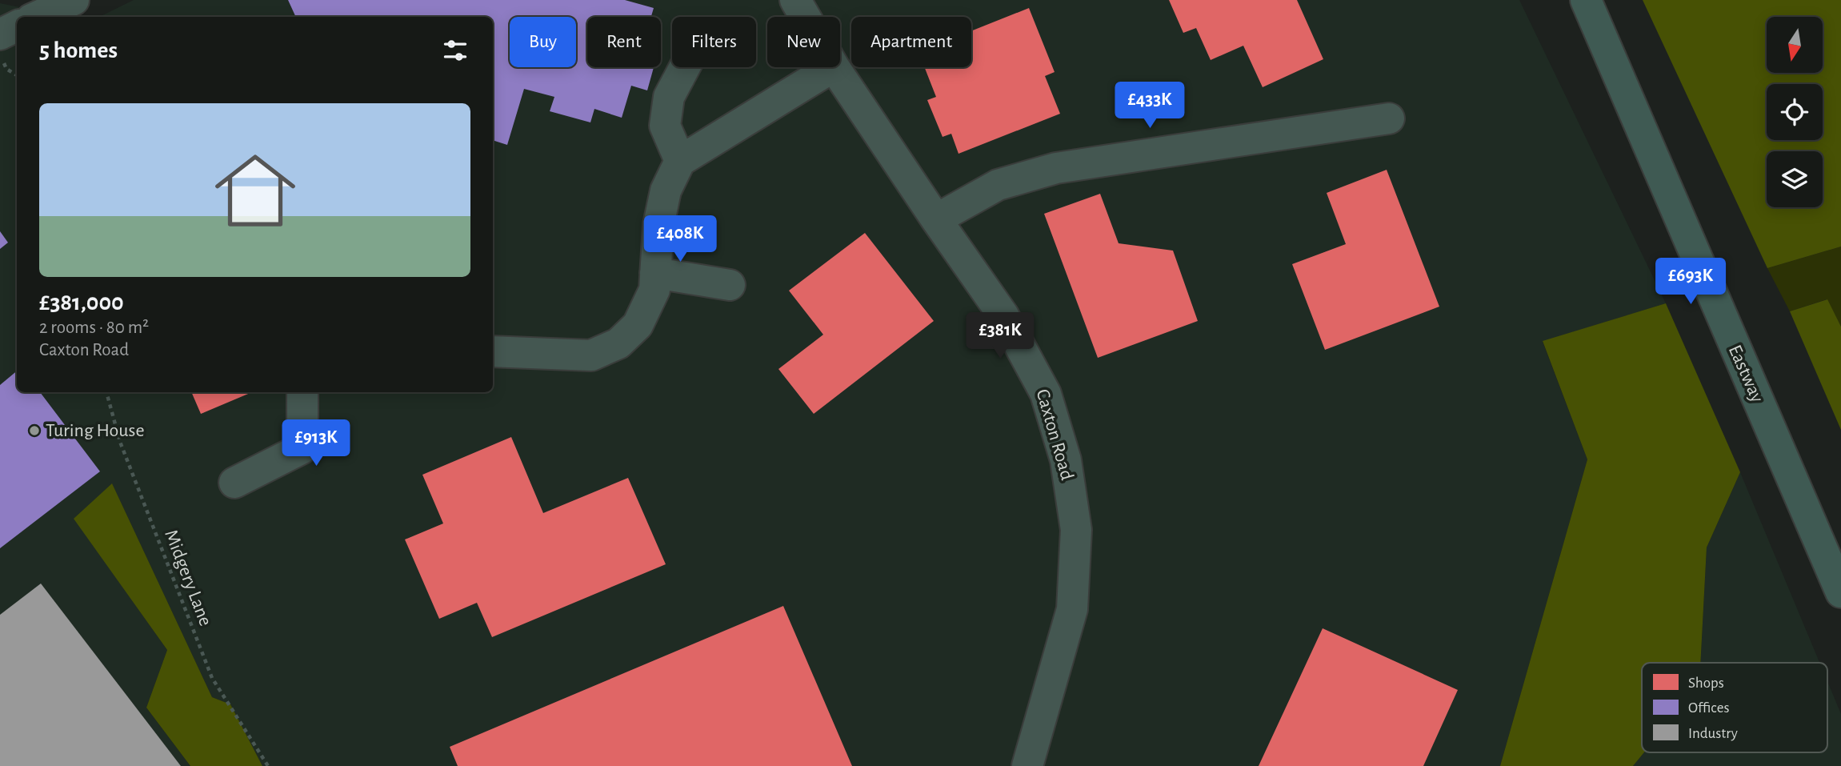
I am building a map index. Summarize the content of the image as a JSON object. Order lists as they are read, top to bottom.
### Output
{
  "streets": {
    "main road": ["Eastway"],
    "street": ["Caxton Road"],
    "path": ["Midgery Lane"]
  },
  "places": ["Turing House"],
  "legend": ["Shops", "Offices", "Industry"],
  "north": "bottom",
  "page": {
    "chip": [
      "Buy",
      "Rent",
      "Filters",
      "New",
      "Apartment"
    ],
    "heading": "5 homes",
    "price": [
      "£433K",
      "£408K",
      "£693K",
      "£381K",
      "£913K"
    ],
    "list": [
      {
        "name": "£381,000",
        "note": "2 rooms · 80 m² · Caxton Road"
      }
    ]
  }
}
